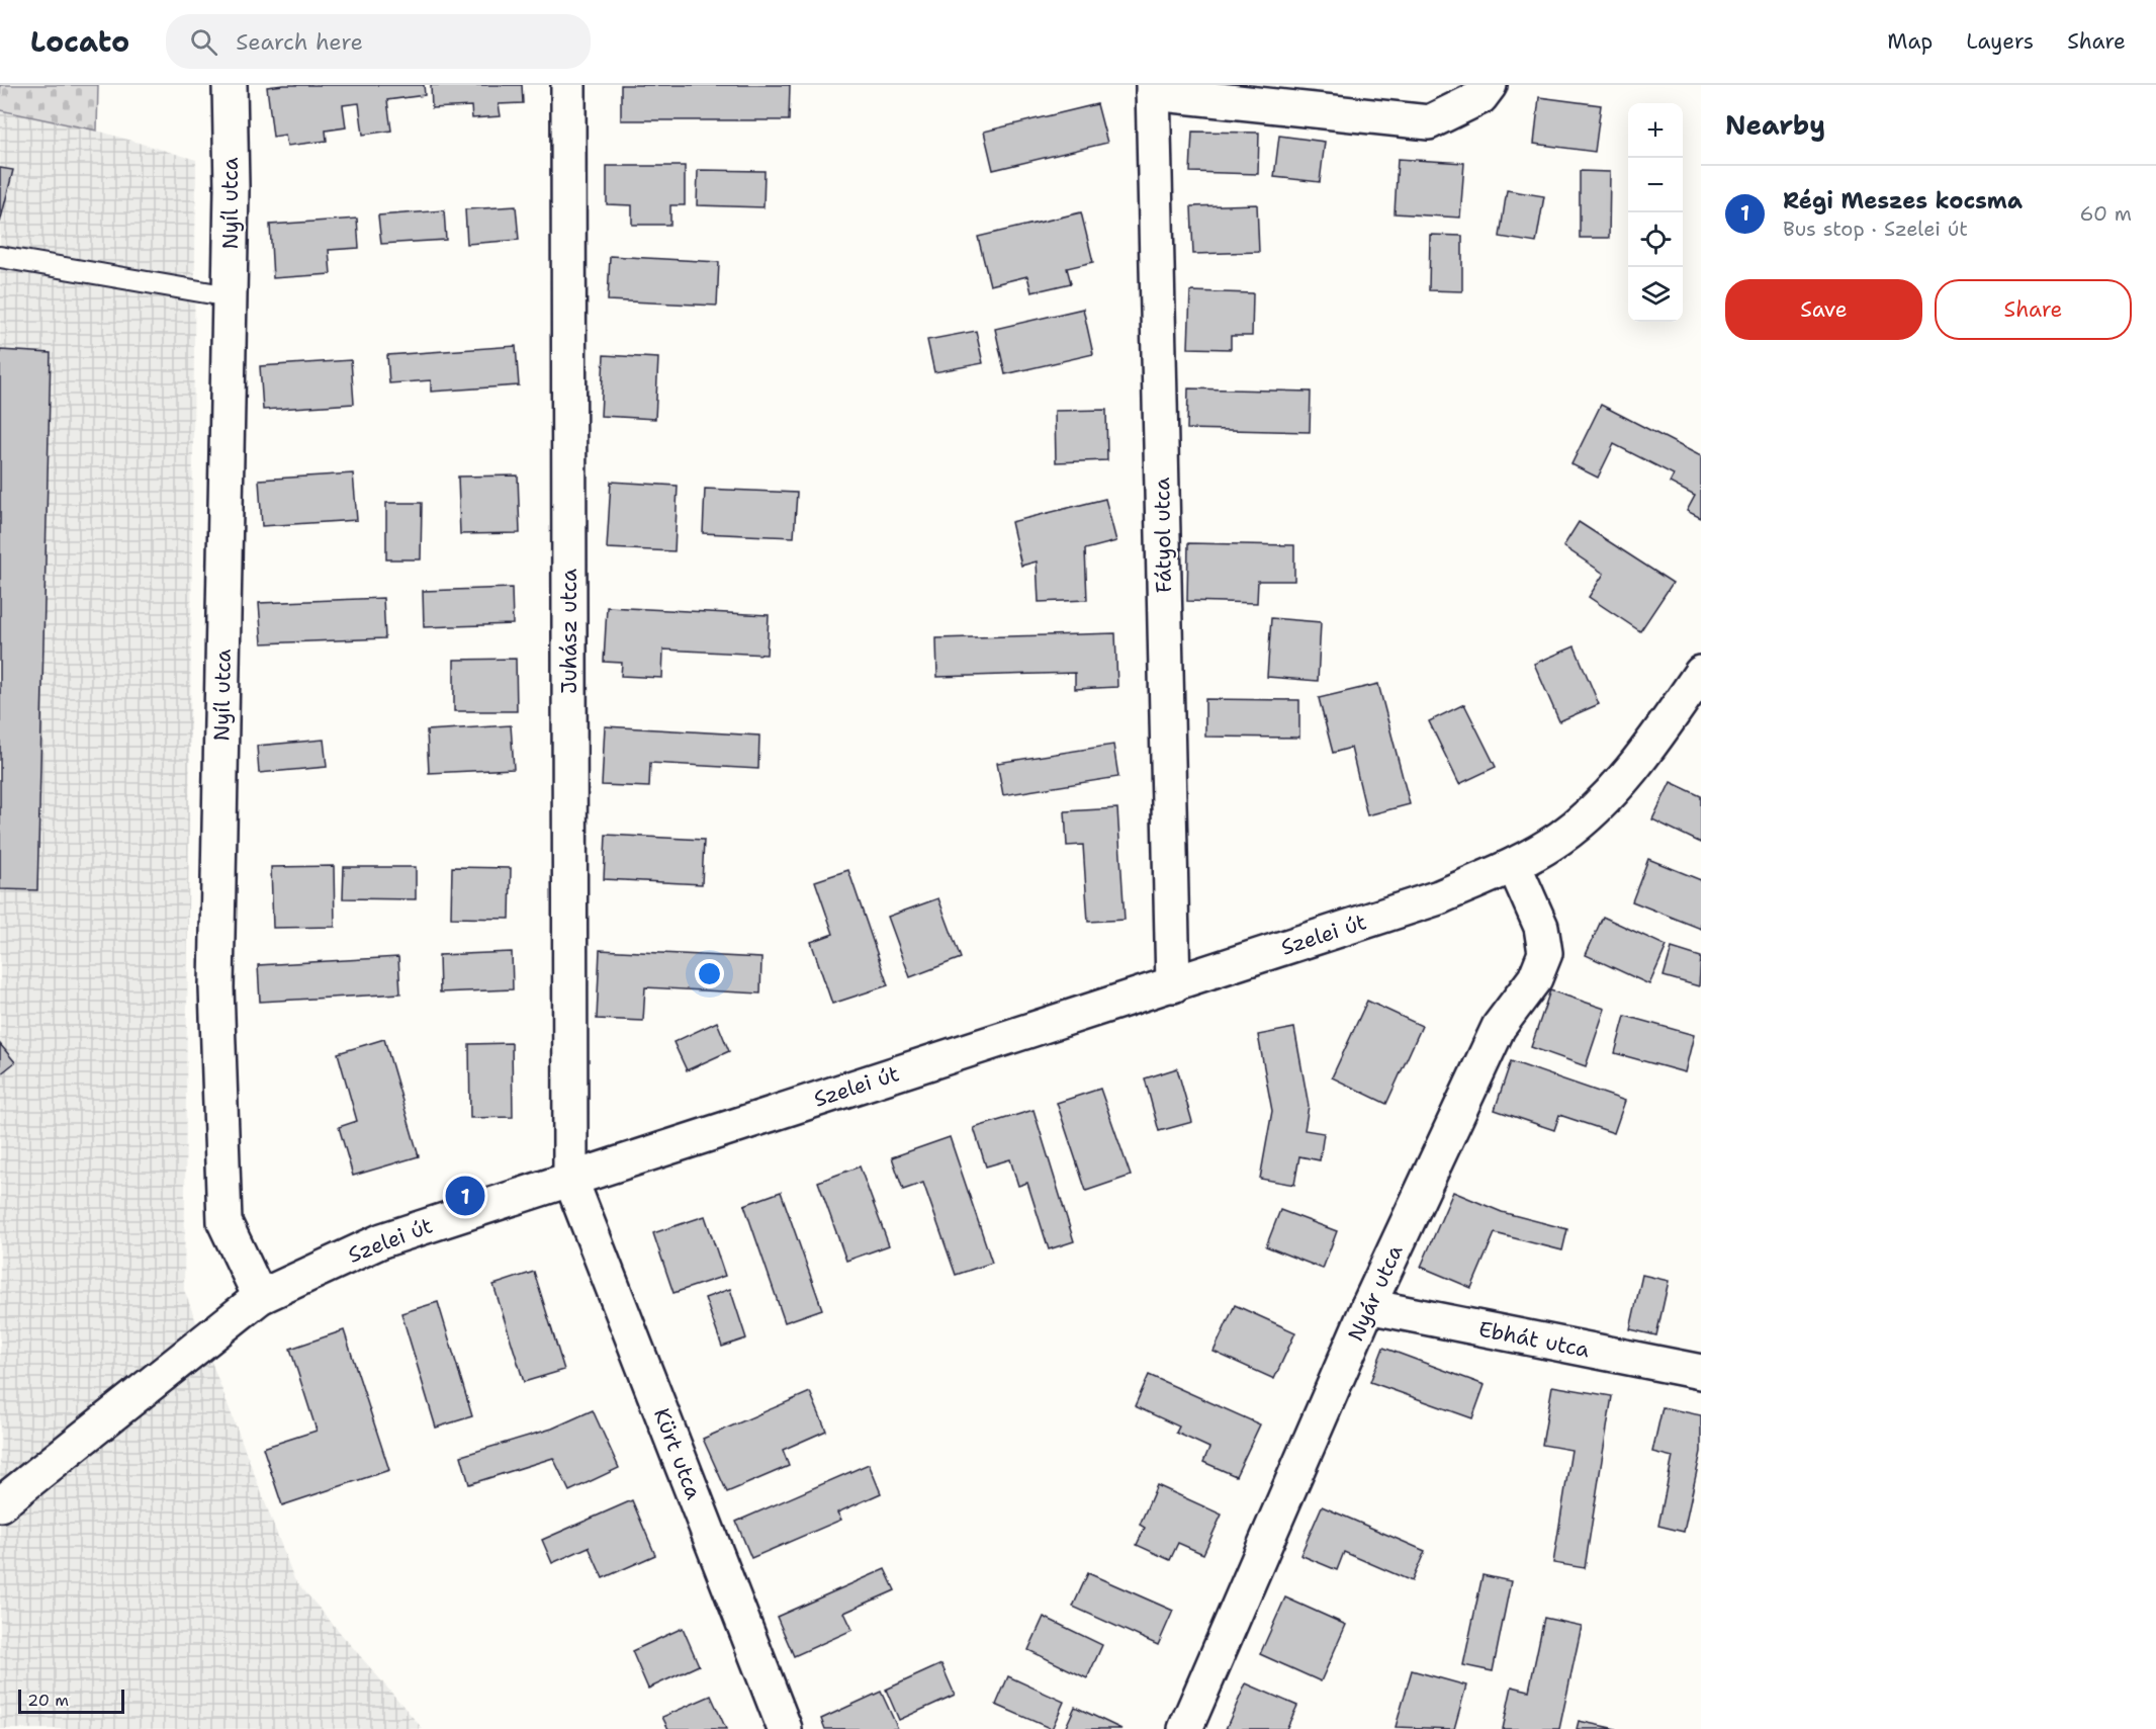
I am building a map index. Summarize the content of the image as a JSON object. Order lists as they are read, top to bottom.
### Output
{
  "streets": {
    "street": [
      "Nyíl utca",
      "Fátyol utca",
      "Juhász utca",
      "Szelei út",
      "Nyár utca",
      "Ebhát utca",
      "Kürt utca"
    ]
  },
  "crossings": [
    ["Nyíl utca", "Szelei út"],
    ["Fátyol utca", "Szelei út"],
    ["Juhász utca", "Szelei út"],
    ["Juhász utca", "Kürt utca"],
    ["Szelei út", "Nyár utca"],
    ["Szelei út", "Kürt utca"],
    ["Nyár utca", "Ebhát utca"]
  ],
  "scale_bar": "20 m",
  "page": {
    "header": "Locato",
    "search": "Search here",
    "nav": ["Map", "Layers", "Share"],
    "heading": "Nearby",
    "map_buttons": ["+", "−"],
    "list": [
      {
        "mark": "1",
        "name": "Régi Meszes kocsma",
        "note": "Bus stop · Szelei út",
        "value": "60 m"
      }
    ],
    "buttons": ["Save", "Share"],
    "pins": "1",
    "scale": "20 m"
  }
}
